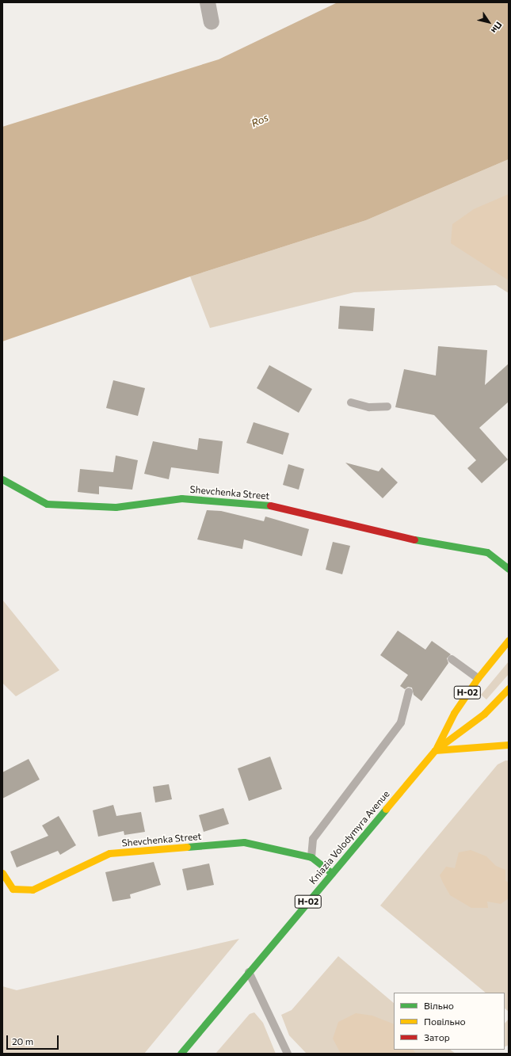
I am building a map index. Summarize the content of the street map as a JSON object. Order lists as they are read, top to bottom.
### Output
{
  "streets": {
    "street": ["Shevchenka Street", "Н-02", "Kniazia Volodymyra Avenue"]
  },
  "crossings": [
    ["Shevchenka Street", "Kniazia Volodymyra Avenue"]
  ],
  "water": ["Ros"],
  "legend": ["Вільно", "Повільно", "Затор"],
  "scale_bar": "20 m",
  "north": "bottom right"
}
